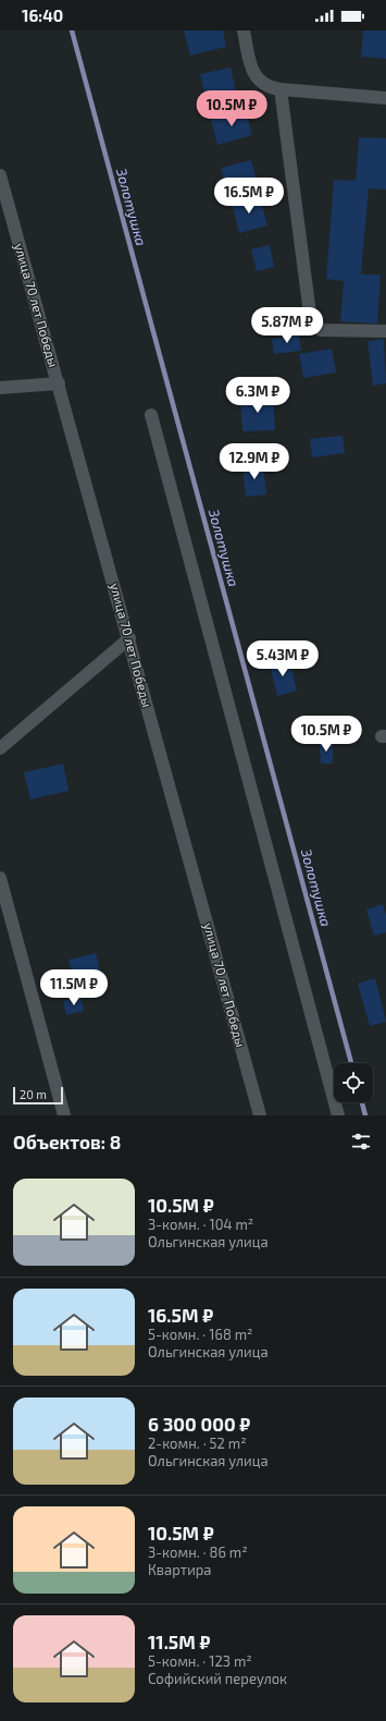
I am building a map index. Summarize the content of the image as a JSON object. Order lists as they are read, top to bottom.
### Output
{
  "streets": {
    "street": ["улица 70 лет Победы"]
  },
  "water": ["Золотушка"],
  "scale_bar": "20 m",
  "page": {
    "status": "16:40",
    "price": [
      "10.5M ₽",
      "16.5M ₽",
      "5.87M ₽",
      "6.3M ₽",
      "12.9M ₽",
      "5.43M ₽",
      "10.5M ₽",
      "11.5M ₽"
    ],
    "scale": "20 m",
    "heading": "Объектов: 8",
    "list": [
      {
        "name": "10.5M ₽",
        "note": "3-комн. · 104 m² · Ольгинская улица"
      },
      {
        "name": "16.5M ₽",
        "note": "5-комн. · 168 m² · Ольгинская улица"
      },
      {
        "name": "6 300 000 ₽",
        "note": "2-комн. · 52 m² · Ольгинская улица"
      },
      {
        "name": "10.5M ₽",
        "note": "3-комн. · 86 m² · Квартира"
      },
      {
        "name": "11.5M ₽",
        "note": "5-комн. · 123 m² · Софийский переулок"
      }
    ]
  }
}
